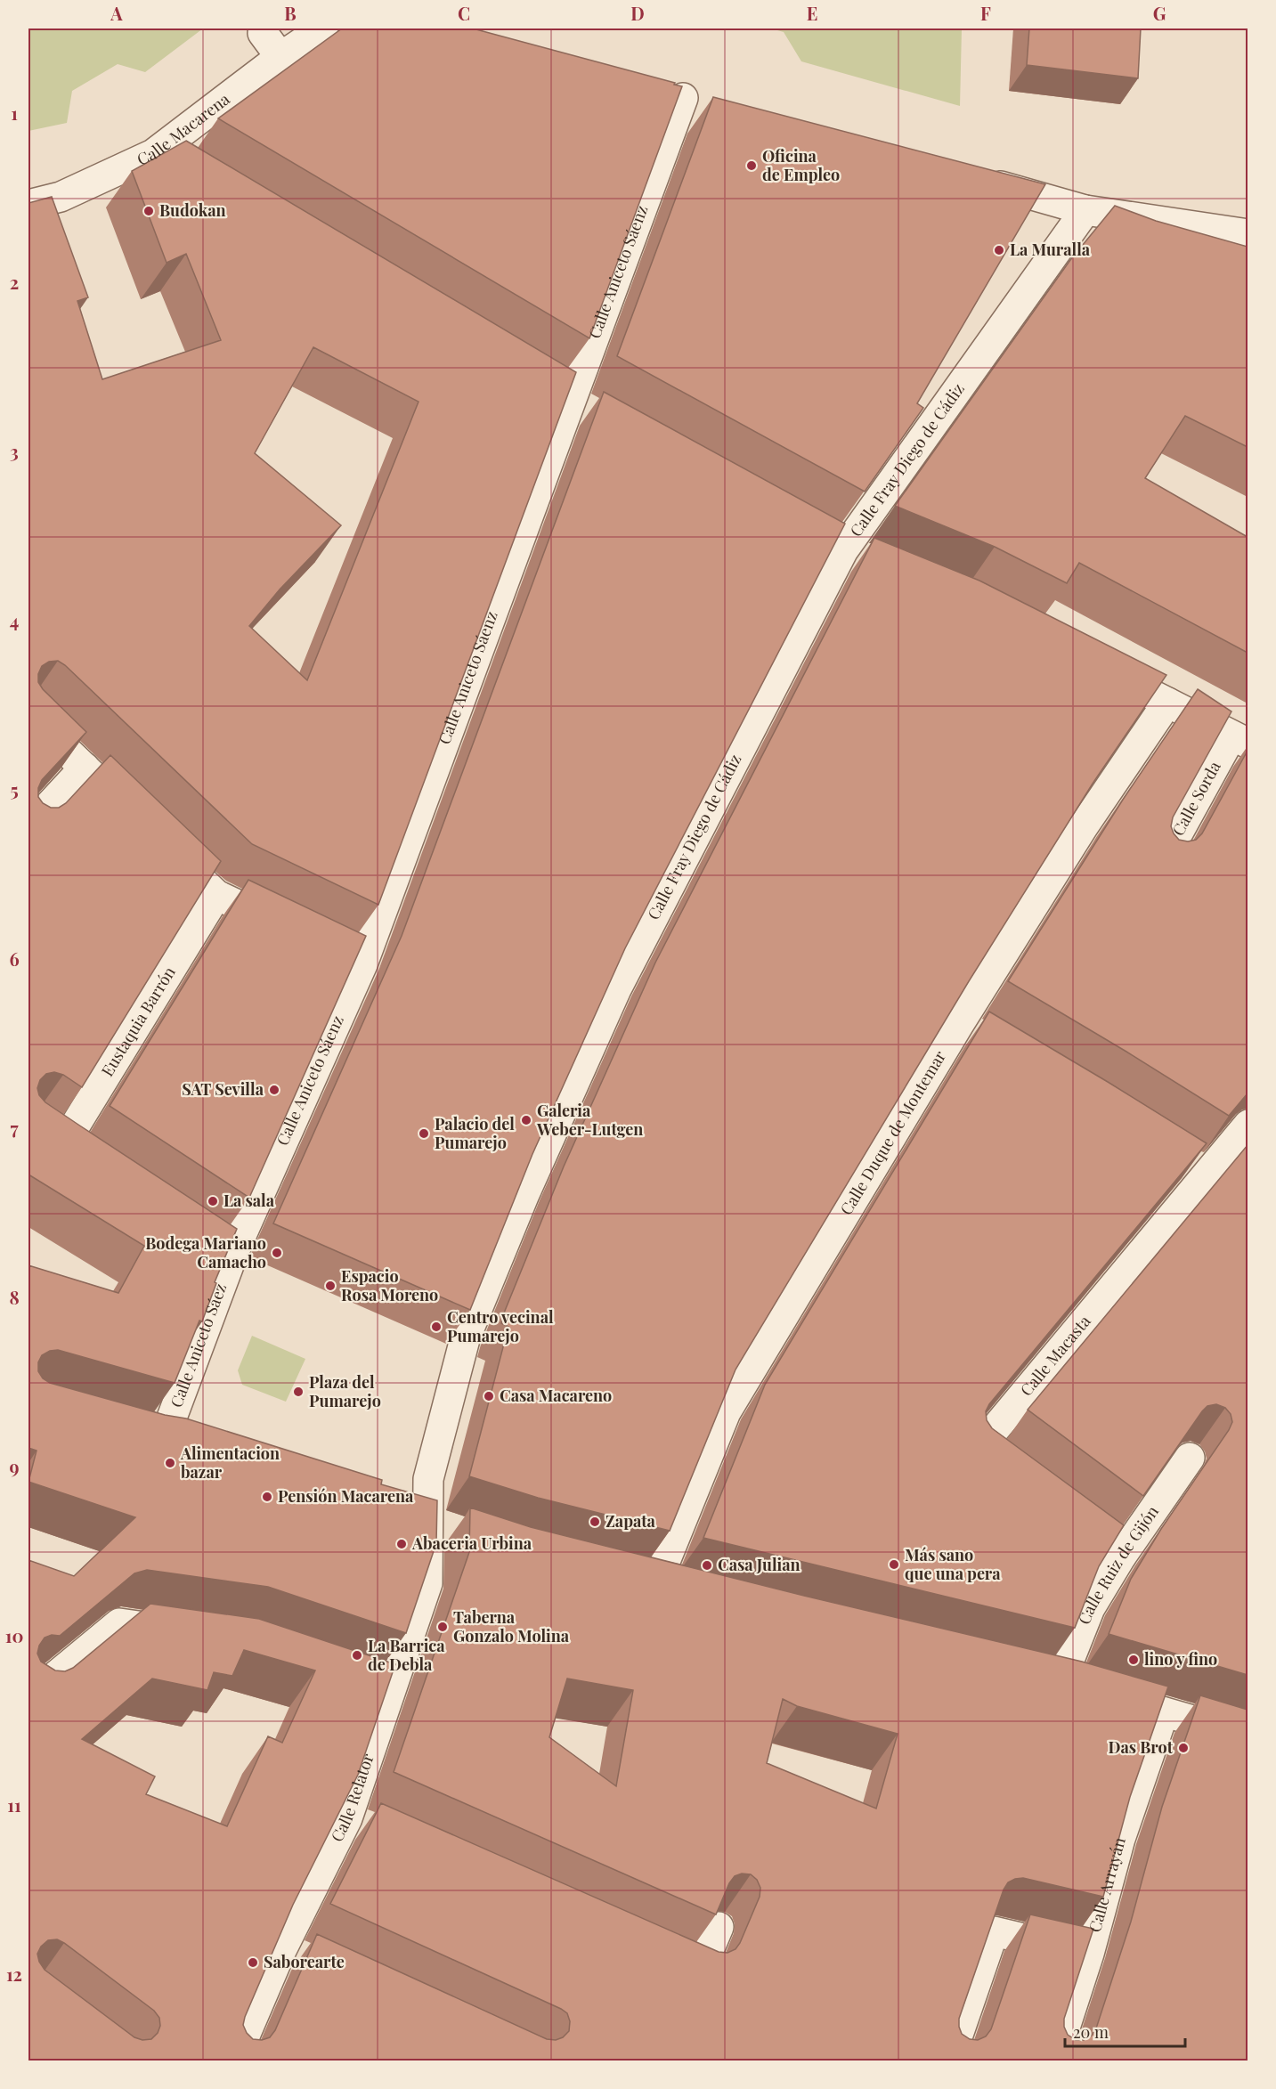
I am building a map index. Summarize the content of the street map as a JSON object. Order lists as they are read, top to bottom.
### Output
{
  "streets": {
    "street": [
      "Calle Macarena",
      "Calle Aniceto Sáenz",
      "Calle Fray Diego de Cádiz",
      "Calle Sorda",
      "Eustaquia Barrón",
      "Calle Duque de Montemar",
      "Calle Aniceto Sáez",
      "Calle Macasta",
      "Calle Ruiz de Gijón",
      "Calle Relator",
      "Calle Arrayán"
    ]
  },
  "crossings": [
    ["Calle Aniceto Sáenz", "Calle Aniceto Sáez"],
    ["Calle Fray Diego de Cádiz", "Calle Relator"],
    ["Calle Sorda", "Calle Duque de Montemar"],
    ["Calle Ruiz de Gijón", "Calle Arrayán"]
  ],
  "places": [
    "Oficina de Empleo",
    "Budokan",
    "La Muralla",
    "SAT Sevilla",
    "Galeria Weber-Lutgen",
    "Palacio del Pumarejo",
    "La sala",
    "Bodega Mariano Camacho",
    "Espacio Rosa Moreno",
    "Centro vecinal Pumarejo",
    "Plaza del Pumarejo",
    "Casa Macareno",
    "Alimentacion bazar",
    "Pensión Macarena",
    "Zapata",
    "Abaceria Urbina",
    "Más sano que una pera",
    "Casa Julian",
    "Taberna Gonzalo Molina",
    "La Barrica de Debla",
    "lino y fino",
    "Das Brot",
    "Saborearte"
  ],
  "scale_bar": "20 m",
  "grid": {
    "columns": [
      "A",
      "B",
      "C",
      "D",
      "E",
      "F",
      "G"
    ],
    "rows": [
      "1",
      "2",
      "3",
      "4",
      "5",
      "6",
      "7",
      "8",
      "9",
      "10",
      "11",
      "12"
    ]
  }
}
